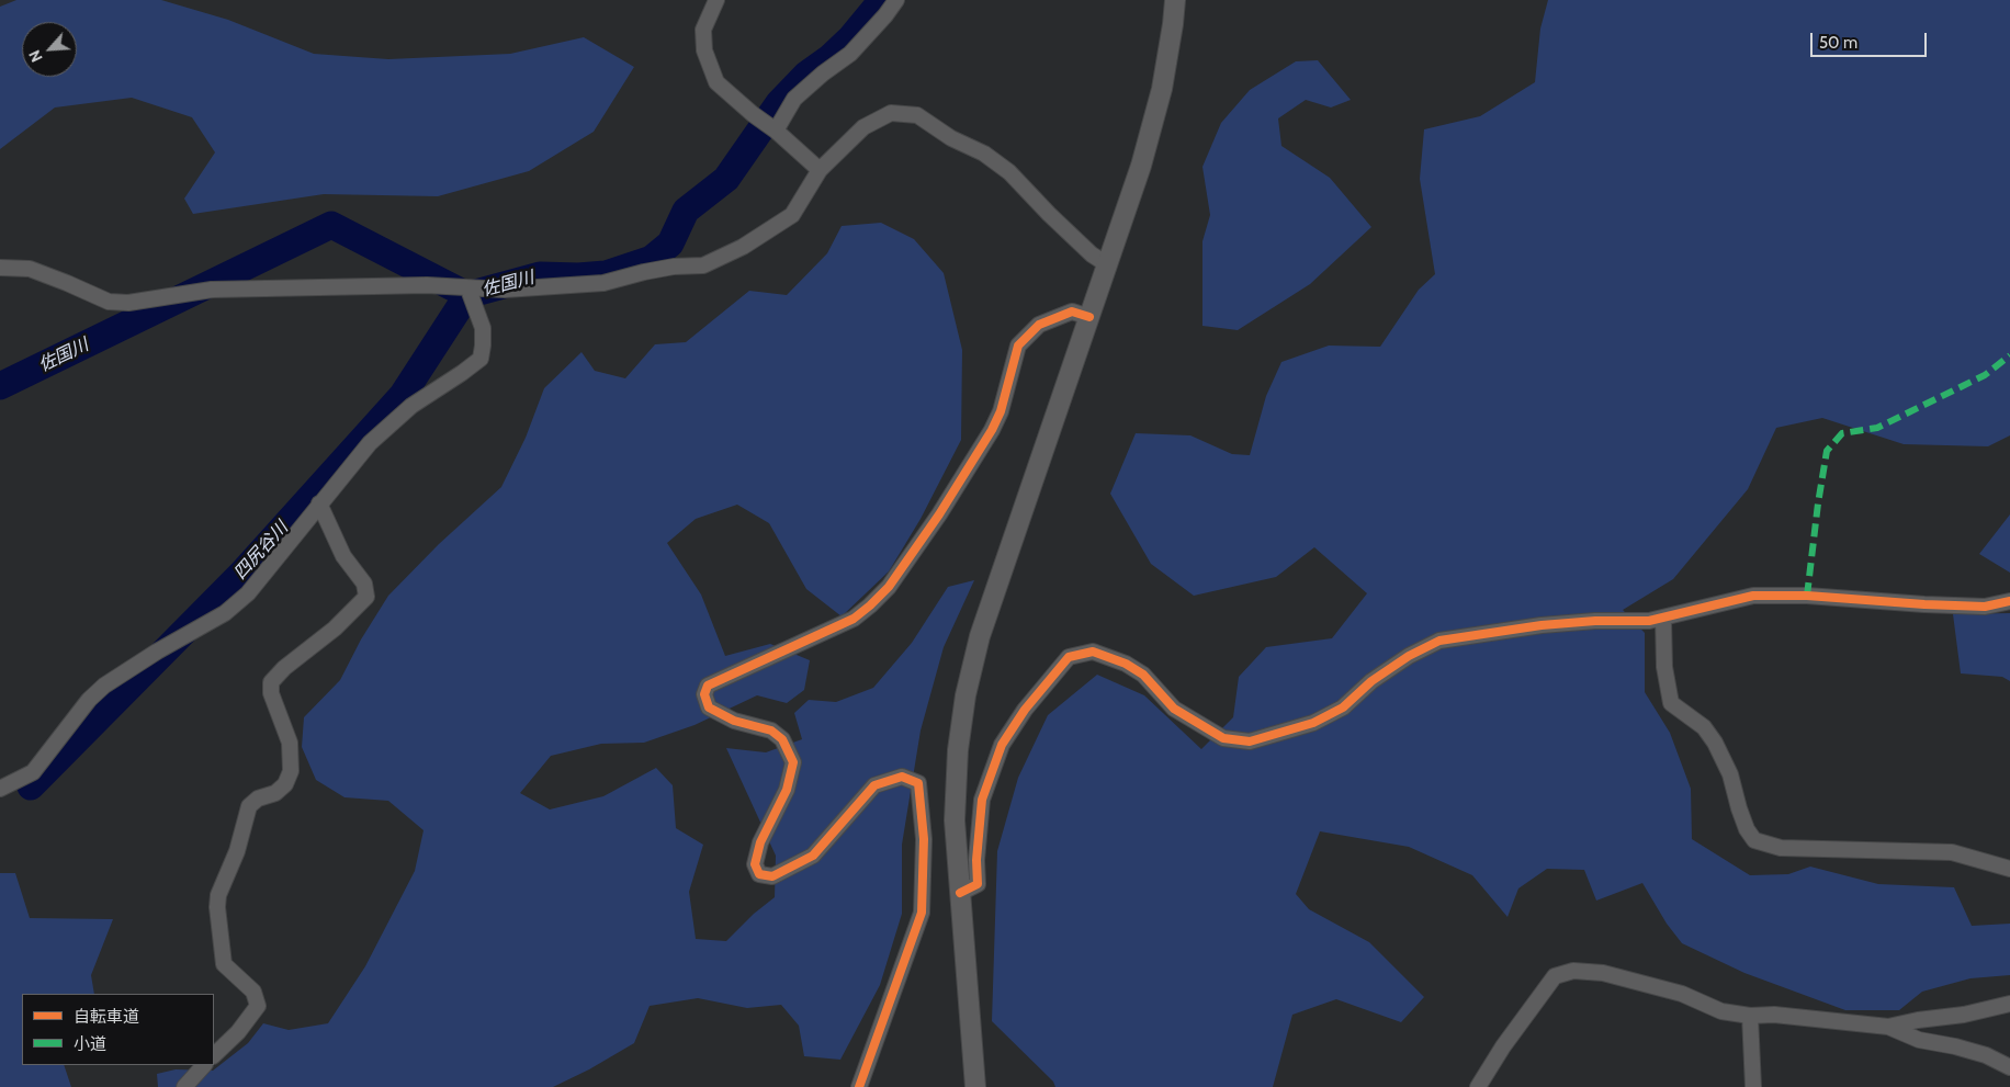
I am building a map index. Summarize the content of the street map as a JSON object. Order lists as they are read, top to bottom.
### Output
{
  "water": ["佐国川", "四尻谷川"],
  "legend": ["自転車道", "小道"],
  "scale_bar": "50 m",
  "north": "bottom left"
}
